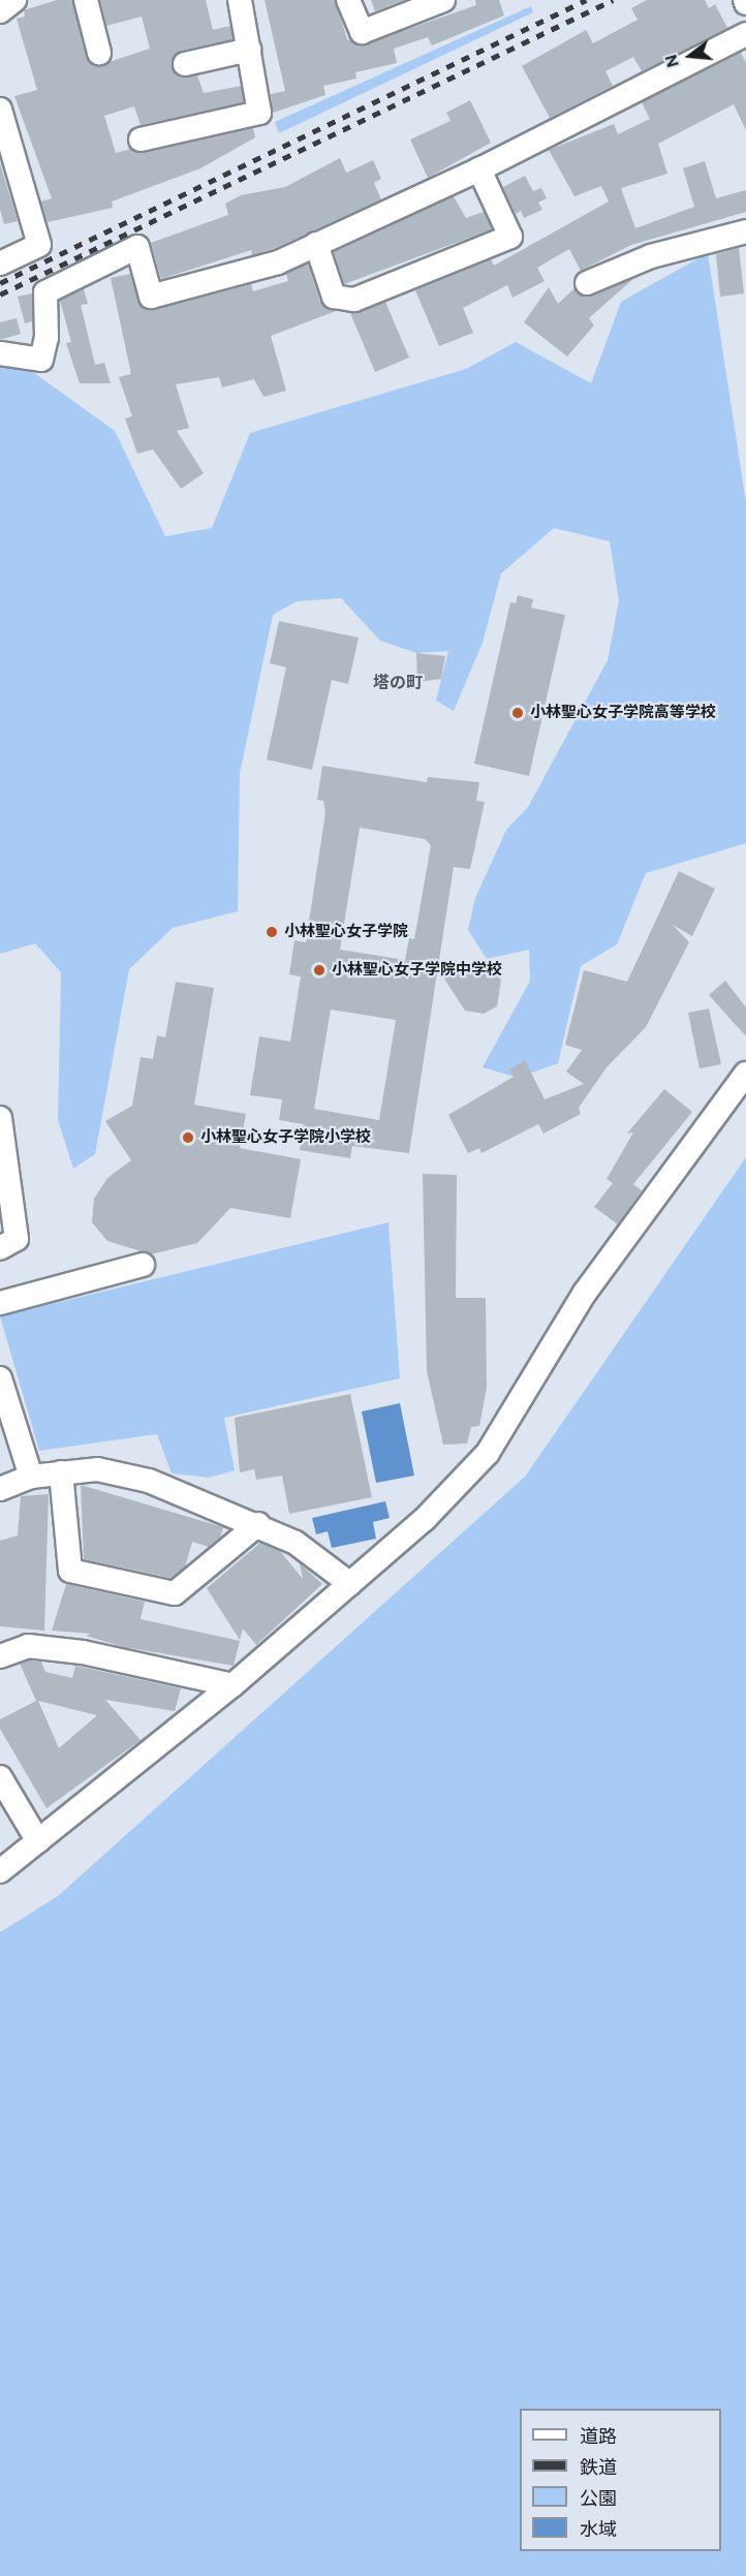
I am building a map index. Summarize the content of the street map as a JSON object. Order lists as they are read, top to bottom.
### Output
{
  "districts": ["塔の町"],
  "places": [
    "小林聖心女子学院高等学校",
    "小林聖心女子学院",
    "小林聖心女子学院中学校",
    "小林聖心女子学院小学校"
  ],
  "legend": [
    "道路",
    "鉄道",
    "公園",
    "水域"
  ],
  "north": "left"
}
